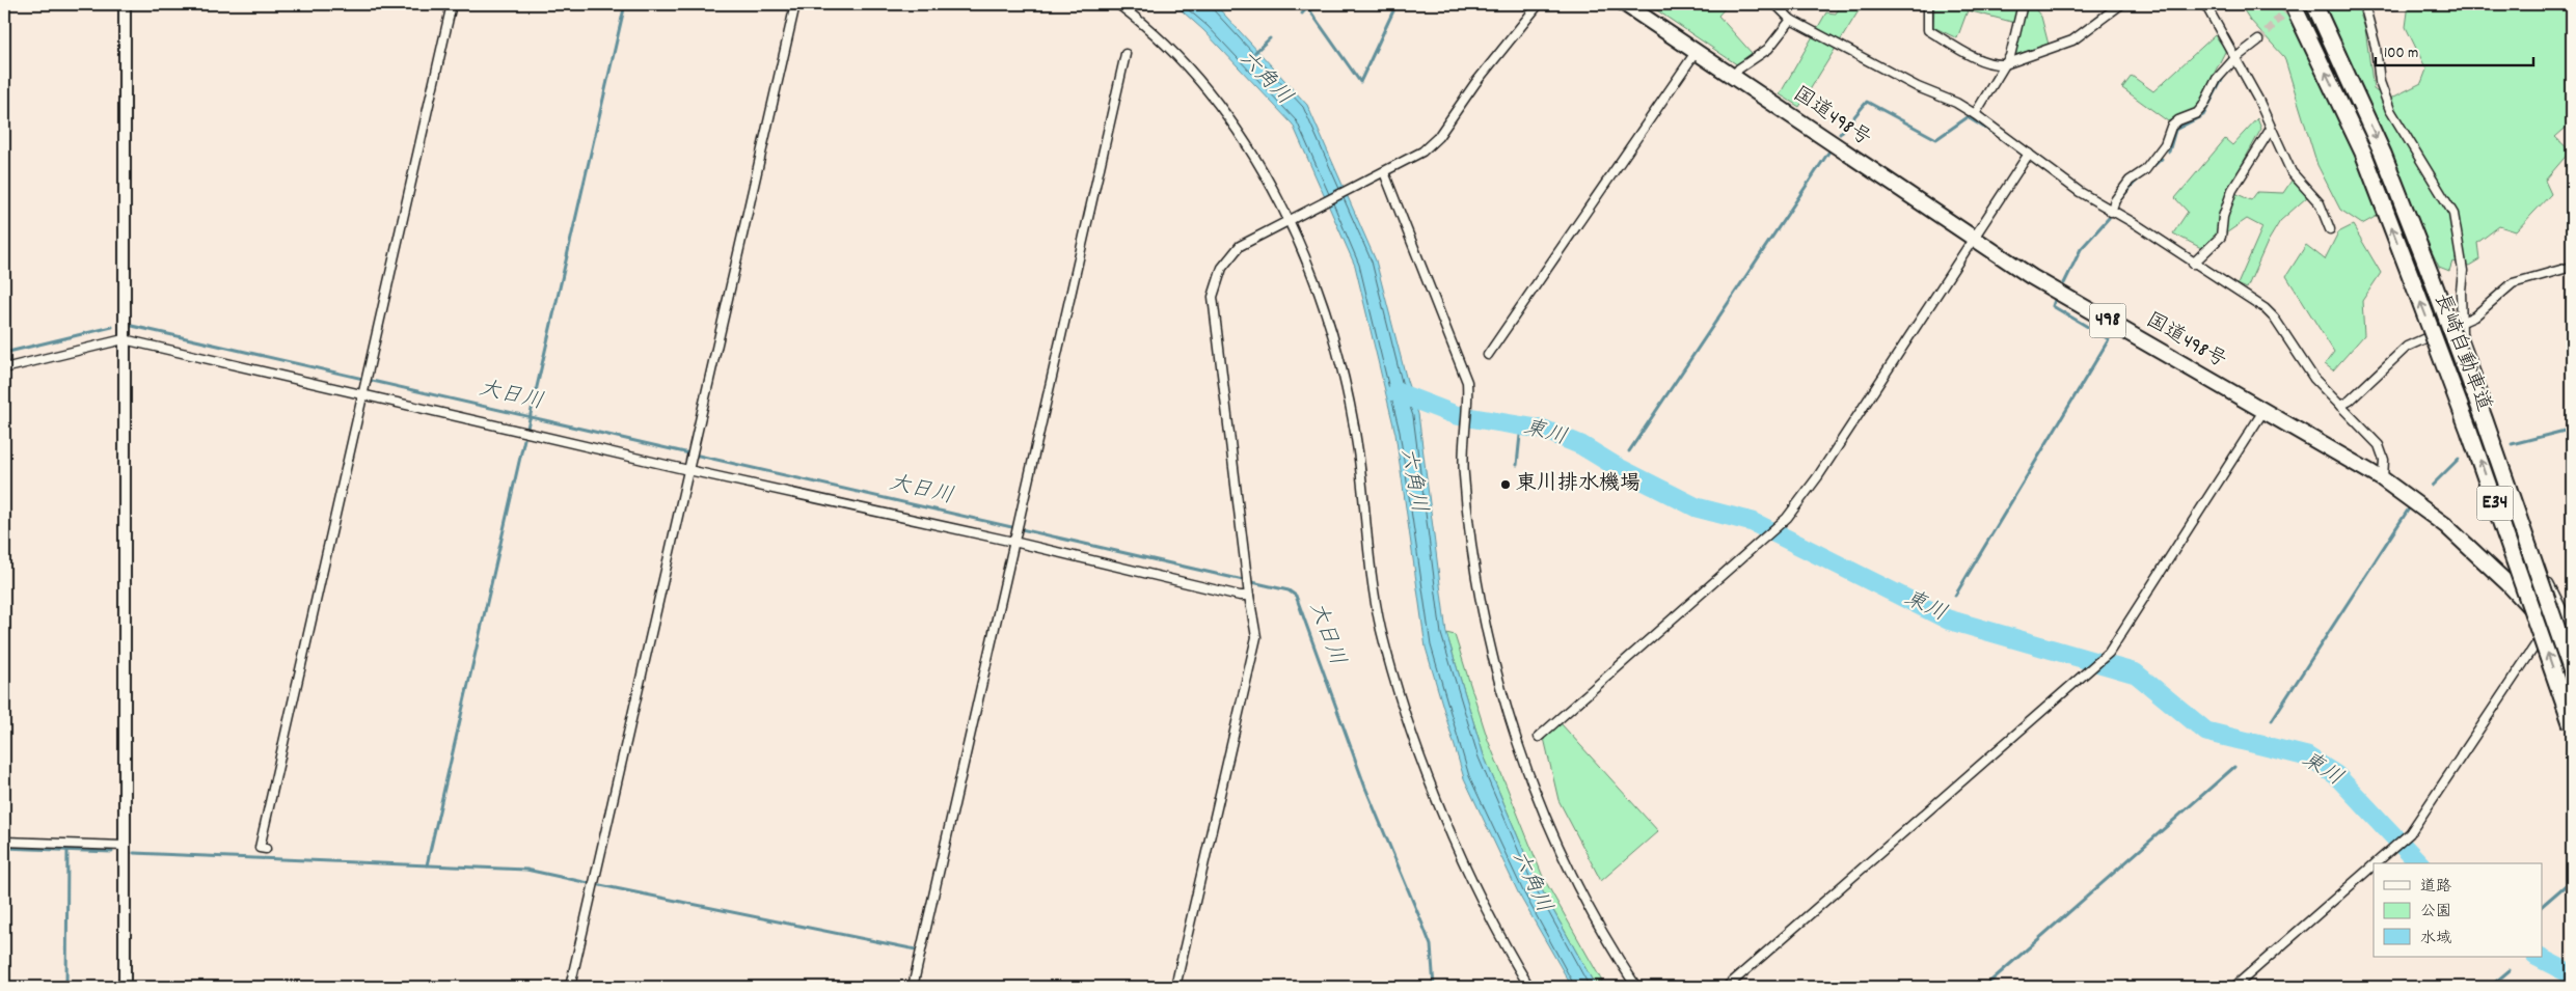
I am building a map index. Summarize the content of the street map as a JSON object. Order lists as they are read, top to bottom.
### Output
{
  "streets": {
    "highway": [
      "国道498号",
      "498",
      "長崎自動車道",
      "E34"
    ]
  },
  "water": ["六角川", "大日川", "東川"],
  "places": ["東川排水機場"],
  "legend": ["道路", "公園", "水域"],
  "scale_bar": "100 m"
}
